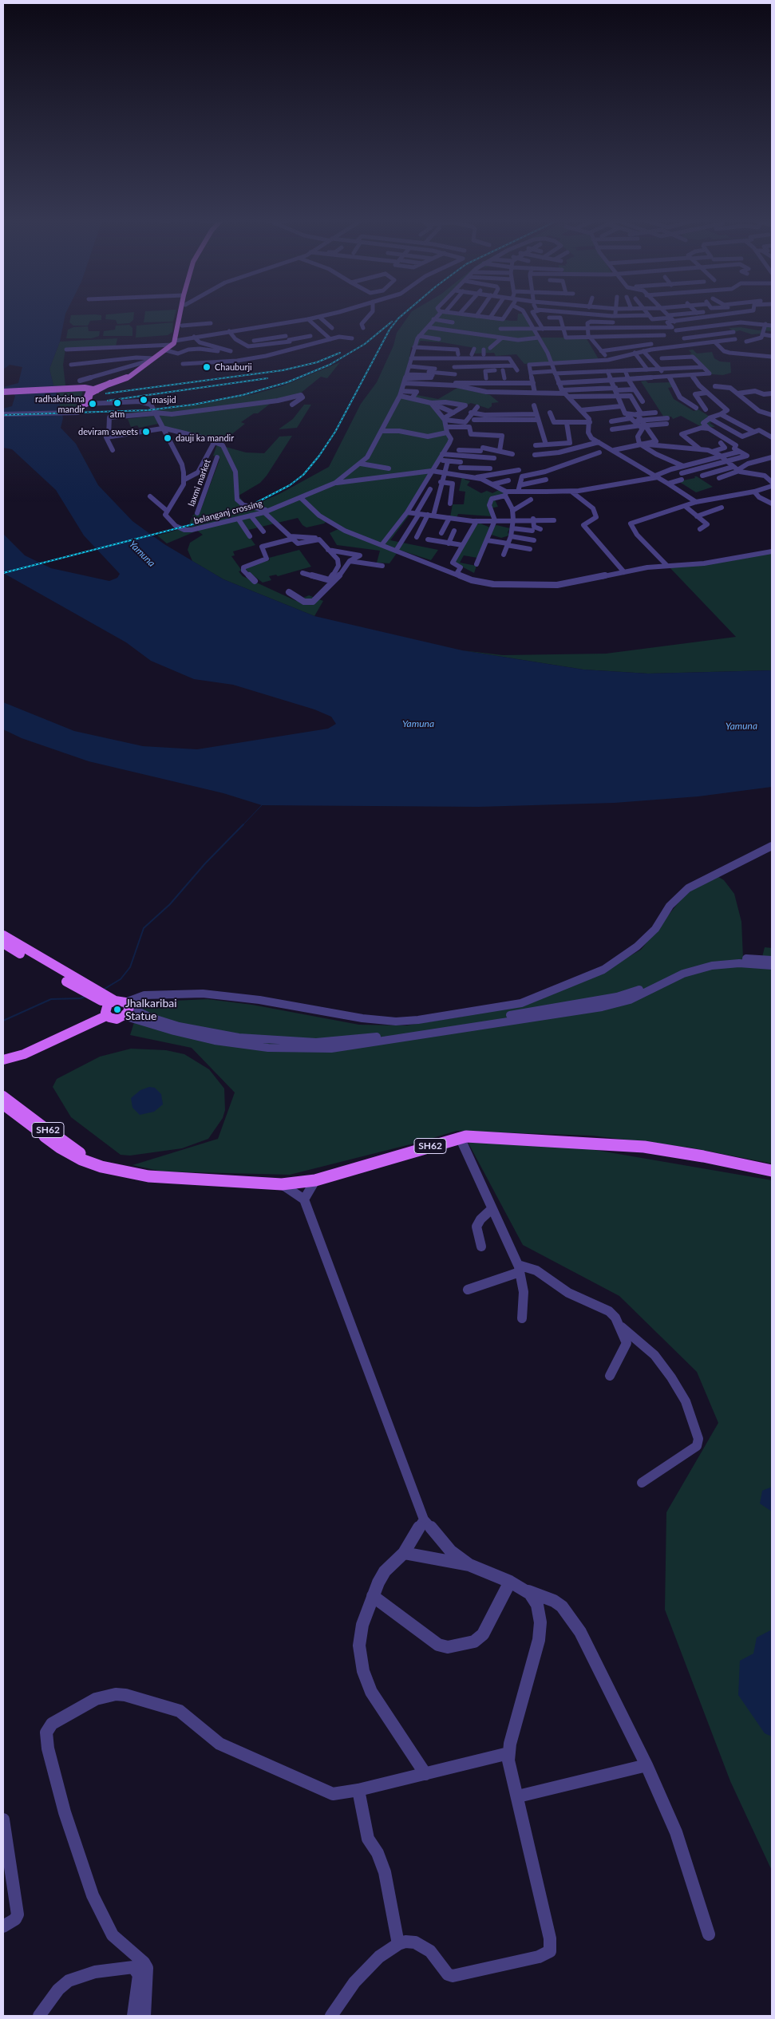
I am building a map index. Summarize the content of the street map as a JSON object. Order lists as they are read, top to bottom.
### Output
{
  "streets": {
    "main road": ["SH62"],
    "street": ["laxmi market", "belanganj crossing"]
  },
  "water": ["Yamuna"],
  "places": [
    "Chauburji",
    "masjid",
    "atm",
    "radhakrishna mandir",
    "deviram sweets",
    "dauji ka mandir",
    "Jhalkaribai Statue"
  ]
}
